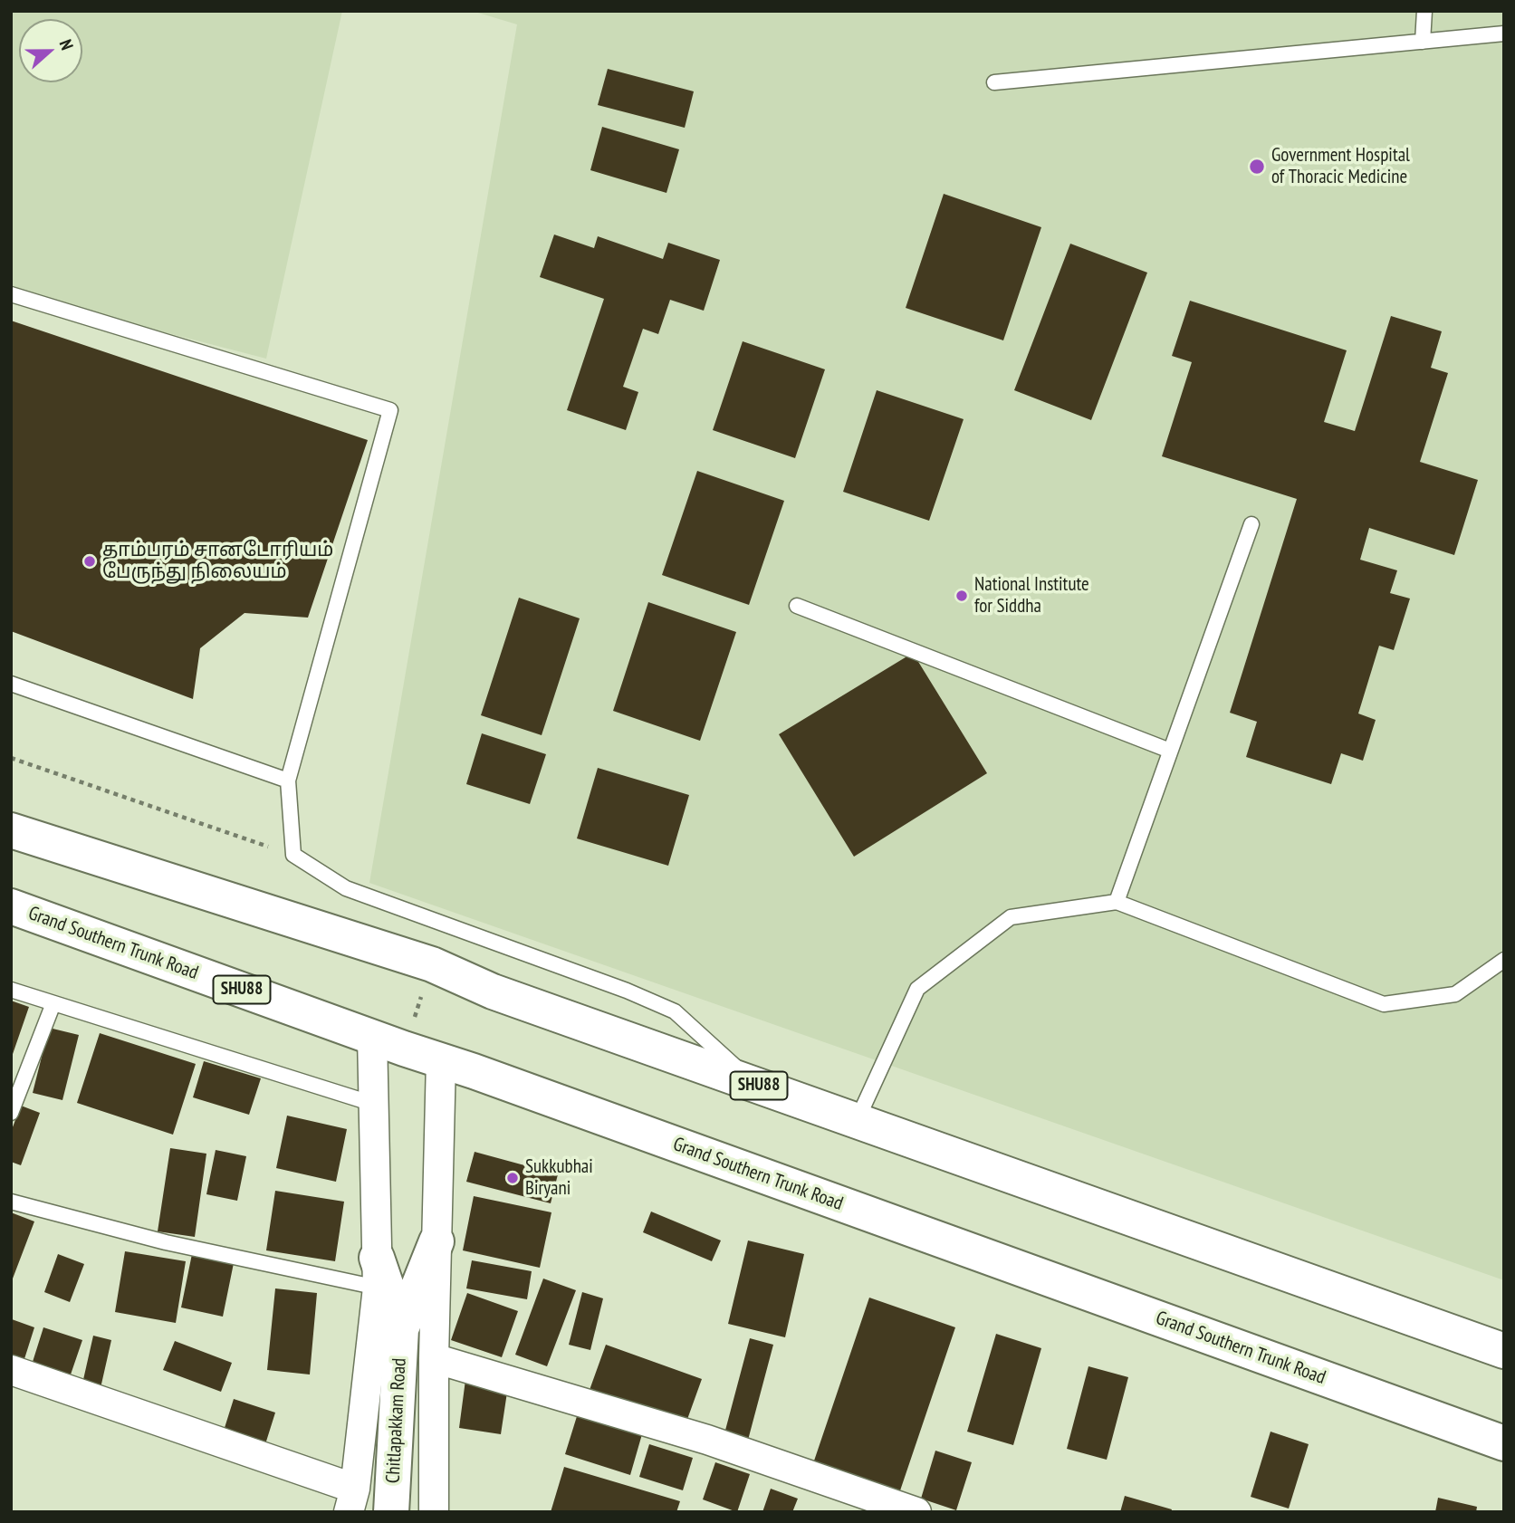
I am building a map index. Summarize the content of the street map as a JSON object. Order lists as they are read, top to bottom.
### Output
{
  "streets": {
    "main road": ["Grand Southern Trunk Road", "SHU88", "Chitlapakkam Road"]
  },
  "places": [
    "Government Hospital of Thoracic Medicine",
    "தாம்பரம் சானடோரியம் பேருந்து நிலையம்",
    "National Institute for Siddha",
    "Sukkubhai Biryani"
  ],
  "north": "right"
}
